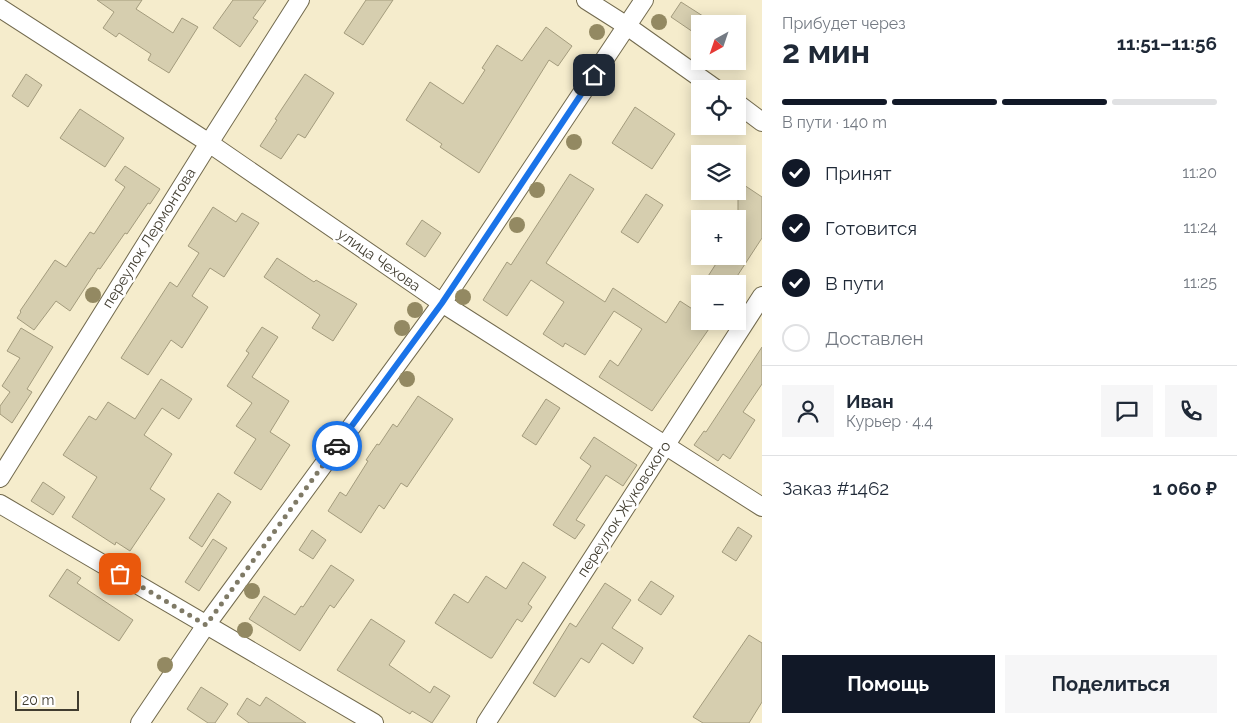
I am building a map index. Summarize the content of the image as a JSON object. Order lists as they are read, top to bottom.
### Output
{
  "streets": {
    "street": ["переулок Лермонтова", "улица Чехова", "переулок Жуковского"]
  },
  "crossings": [
    ["переулок Лермонтова", "улица Чехова"],
    ["улица Чехова", "переулок Жуковского"]
  ],
  "scale_bar": "20 m",
  "north": "bottom left",
  "page": {
    "heading": ["2 мин", "Прибудет через", "11:51–11:56"],
    "panel": [
      "Иван",
      "Курьер · 4.4",
      "Заказ #1462",
      "1 060 ₽"
    ],
    "map_buttons": ["+", "−"],
    "bar": "В пути · 140 m",
    "list": [
      ["Принят", "11:20"],
      ["Готовится", "11:24"],
      ["В пути", "11:25"],
      "Доставлен"
    ],
    "buttons": ["Помощь", "Поделиться"],
    "scale": "20 m"
  }
}
